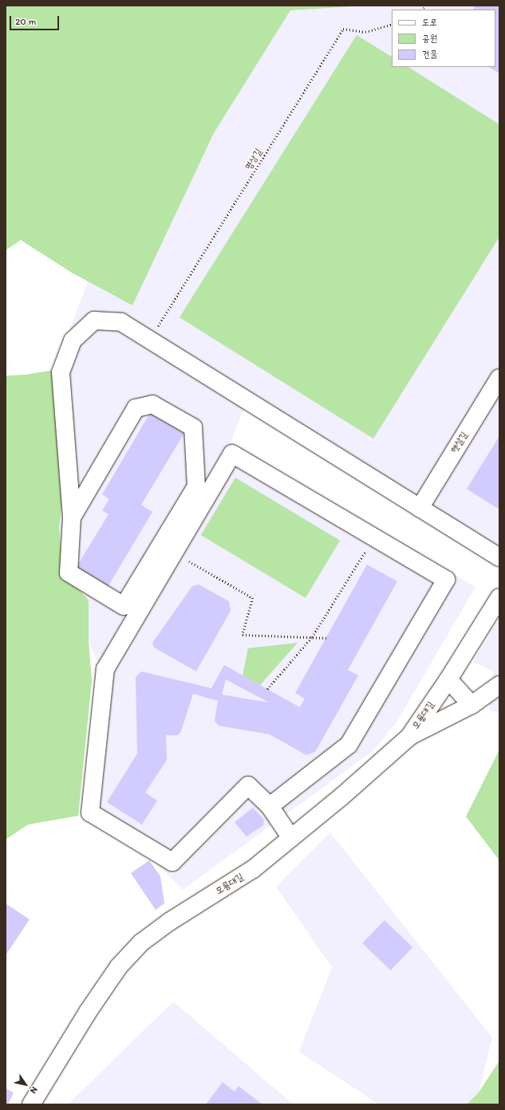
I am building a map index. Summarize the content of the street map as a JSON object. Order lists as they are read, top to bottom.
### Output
{
  "streets": {
    "street": ["햇살길", "모룡대길"],
    "path": ["명상길"]
  },
  "legend": ["도로", "공원", "건물"],
  "scale_bar": "20 m",
  "north": "bottom right"
}
